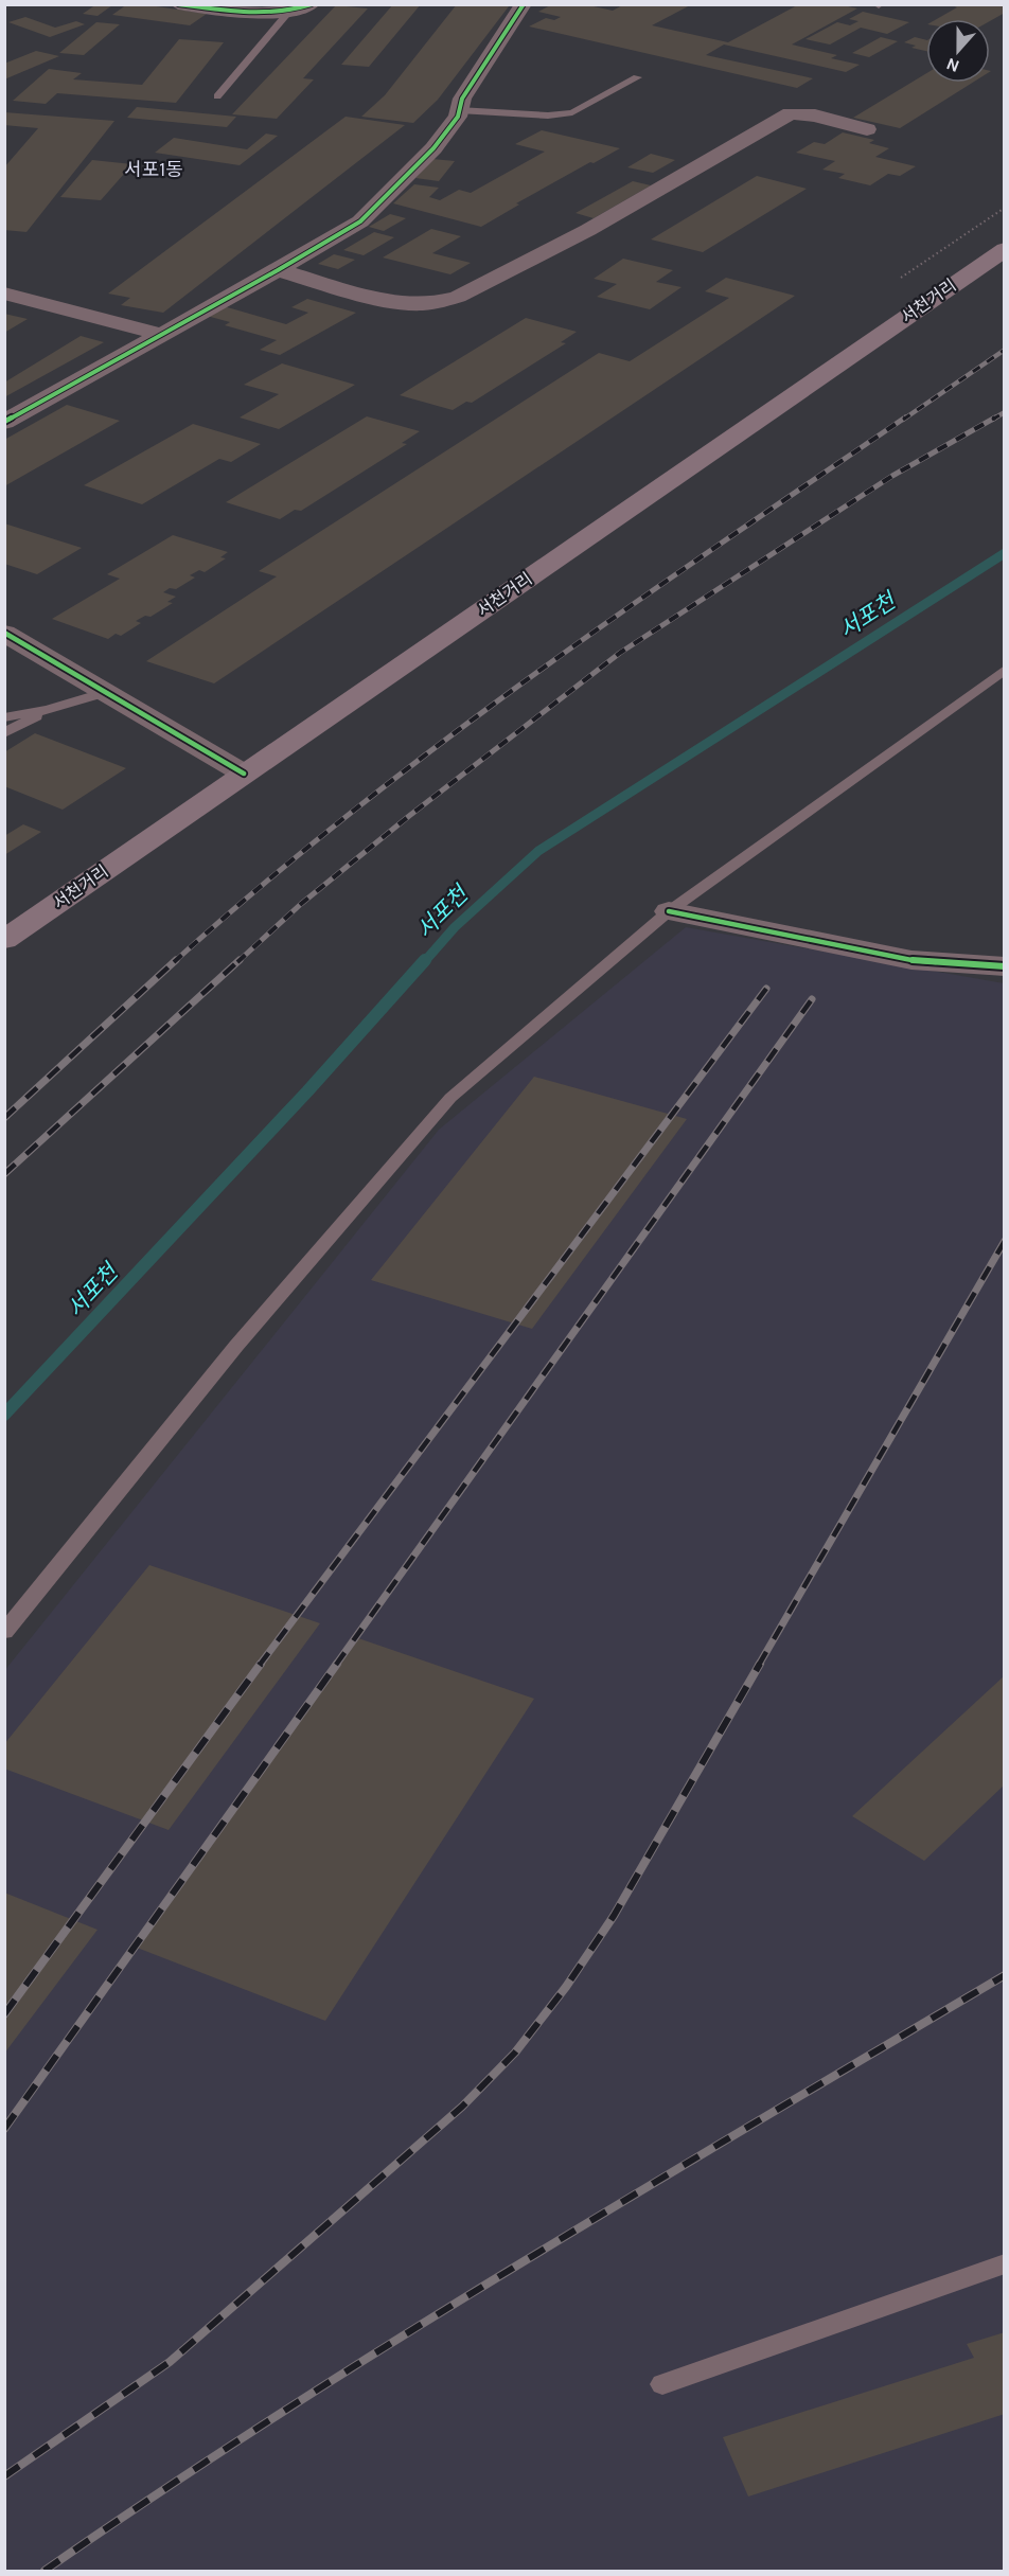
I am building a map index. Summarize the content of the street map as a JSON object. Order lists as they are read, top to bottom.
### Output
{
  "streets": {
    "main road": ["서천거리"]
  },
  "districts": ["서포1동"],
  "water": ["서포천"],
  "north": "bottom"
}
